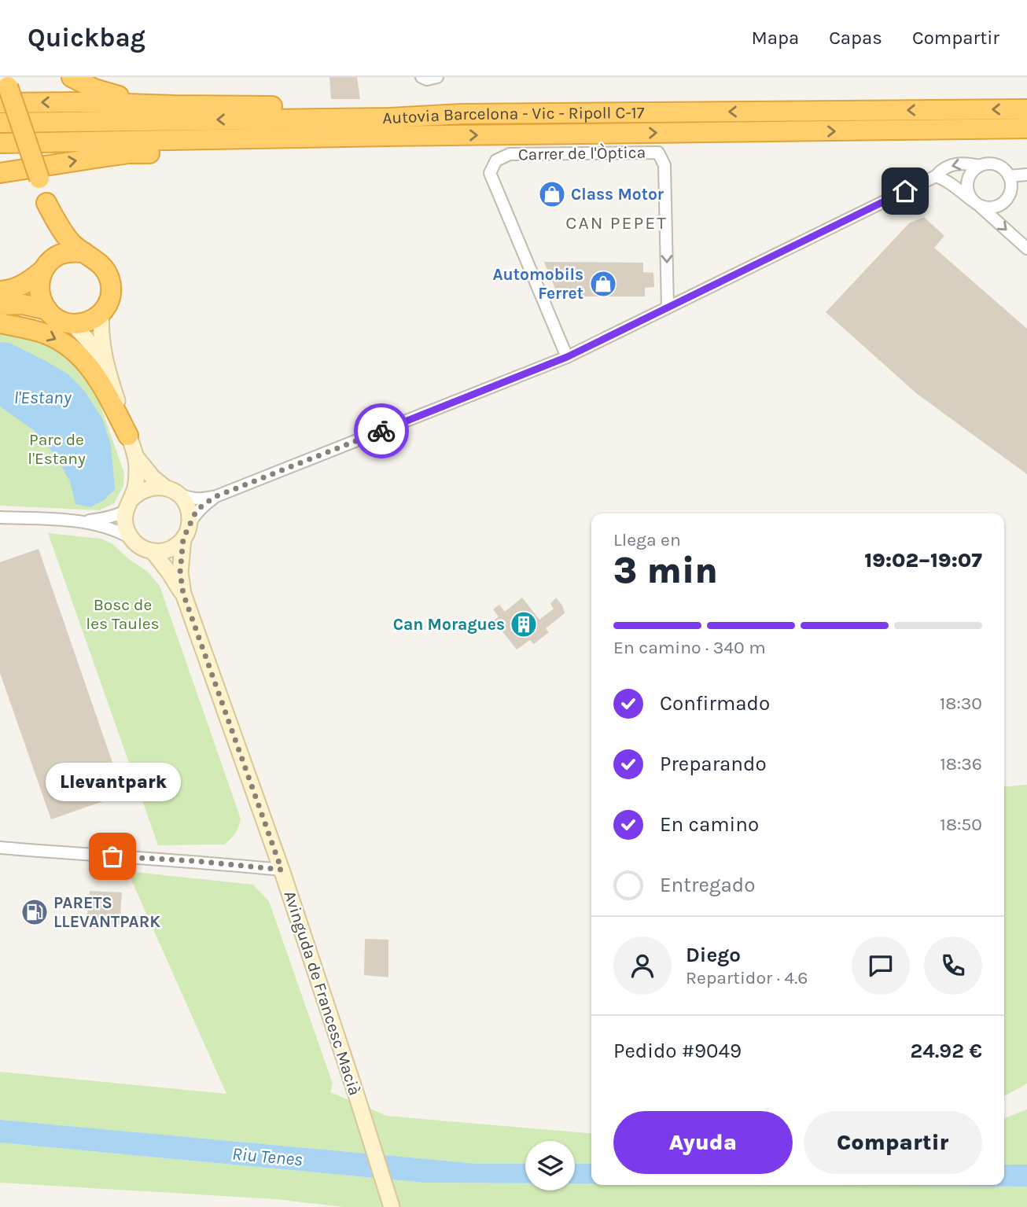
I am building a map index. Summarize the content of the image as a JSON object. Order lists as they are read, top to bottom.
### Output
{
  "streets": {
    "highway": ["Autovia Barcelona - Vic - Ripoll C-17"],
    "street": ["Carrer de l'Òptica", "Avinguda de Francesc Macià"]
  },
  "districts": ["CAN PEPET"],
  "water": ["l'Estany", "Riu Tenes"],
  "parks": ["Parc de l'Estany", "Bosc de les Taules"],
  "places": {
    "shop": ["Class Motor", "Automobils Ferret"],
    "building": ["Can Moragues"],
    "other": ["Llevantpark"],
    "fuel station": ["PARETS LLEVANTPARK"]
  },
  "page": {
    "header": "Quickbag",
    "nav": ["Mapa", "Capas", "Compartir"],
    "heading": ["3 min", "Llega en", "19:02–19:07"],
    "panel": [
      "Diego",
      "Repartidor · 4.6",
      "Pedido #9049",
      "24.92 €"
    ],
    "bar": "En camino · 340 m",
    "list": [
      ["Confirmado", "18:30"],
      ["Preparando", "18:36"],
      ["En camino", "18:50"],
      "Entregado"
    ],
    "bubble": "Llevantpark",
    "buttons": ["Ayuda", "Compartir"]
  }
}
